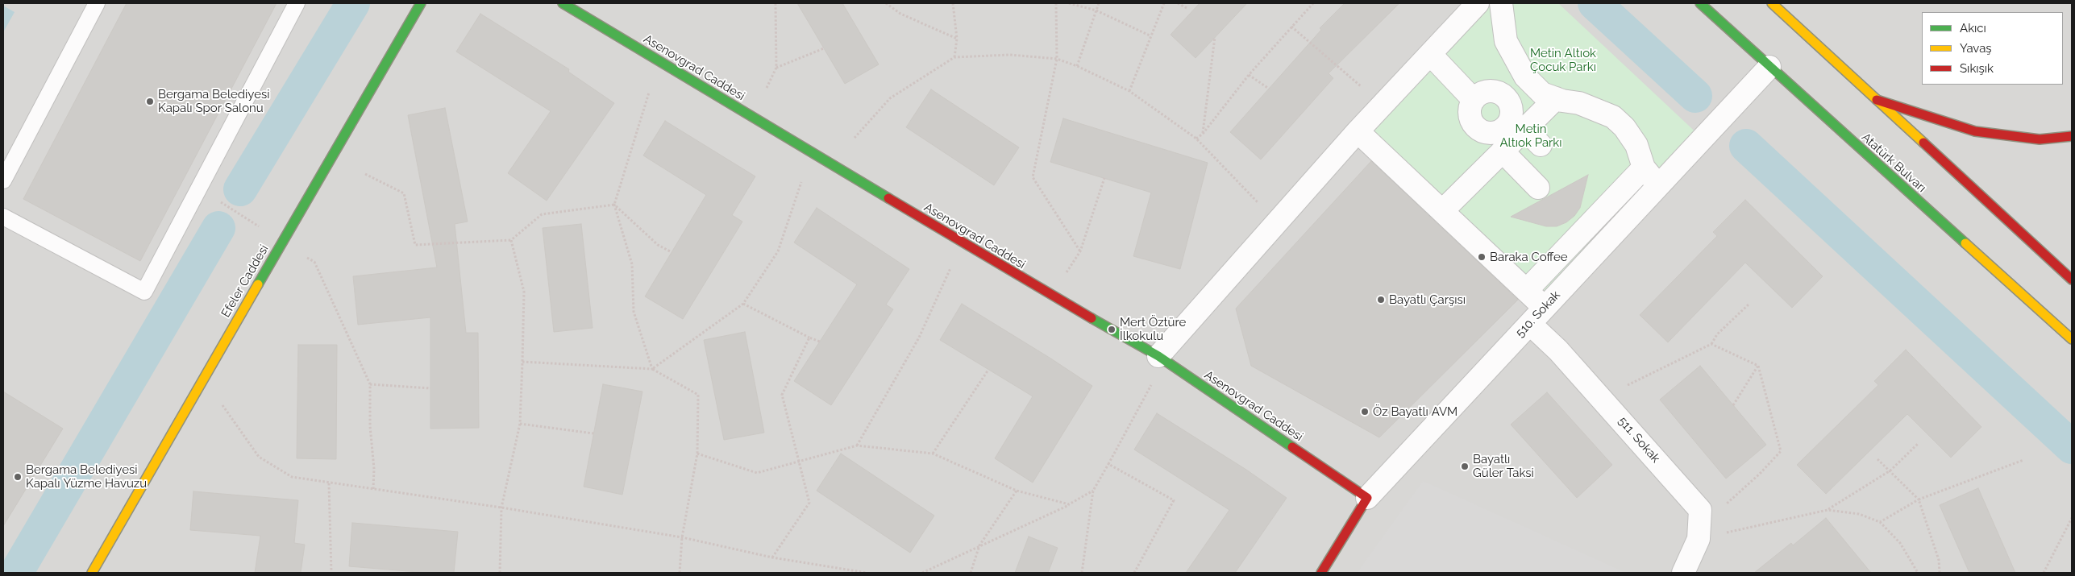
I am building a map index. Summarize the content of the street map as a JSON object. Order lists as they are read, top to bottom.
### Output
{
  "streets": {
    "main road": [
      "Asenovgrad Caddesi",
      "Atatürk Bulvarı",
      "Efeler Caddesi",
      "510. Sokak"
    ],
    "street": ["511. Sokak"]
  },
  "crossings": [
    ["Asenovgrad Caddesi", "510. Sokak"],
    ["Atatürk Bulvarı", "510. Sokak"],
    ["510. Sokak", "511. Sokak"]
  ],
  "parks": ["Metin Altıok Çocuk Parkı", "Metin Altıok Parkı"],
  "places": [
    "Bergama Belediyesi Kapalı Spor Salonu",
    "Baraka Coffee",
    "Bayatlı Çarşısı",
    "Mert Öztüre İlkokulu",
    "Öz Bayatlı AVM",
    "Bayatlı Güler Taksi",
    "Bergama Belediyesi Kapalı Yüzme Havuzu"
  ],
  "legend": ["Akıcı", "Yavaş", "Sıkışık"]
}
